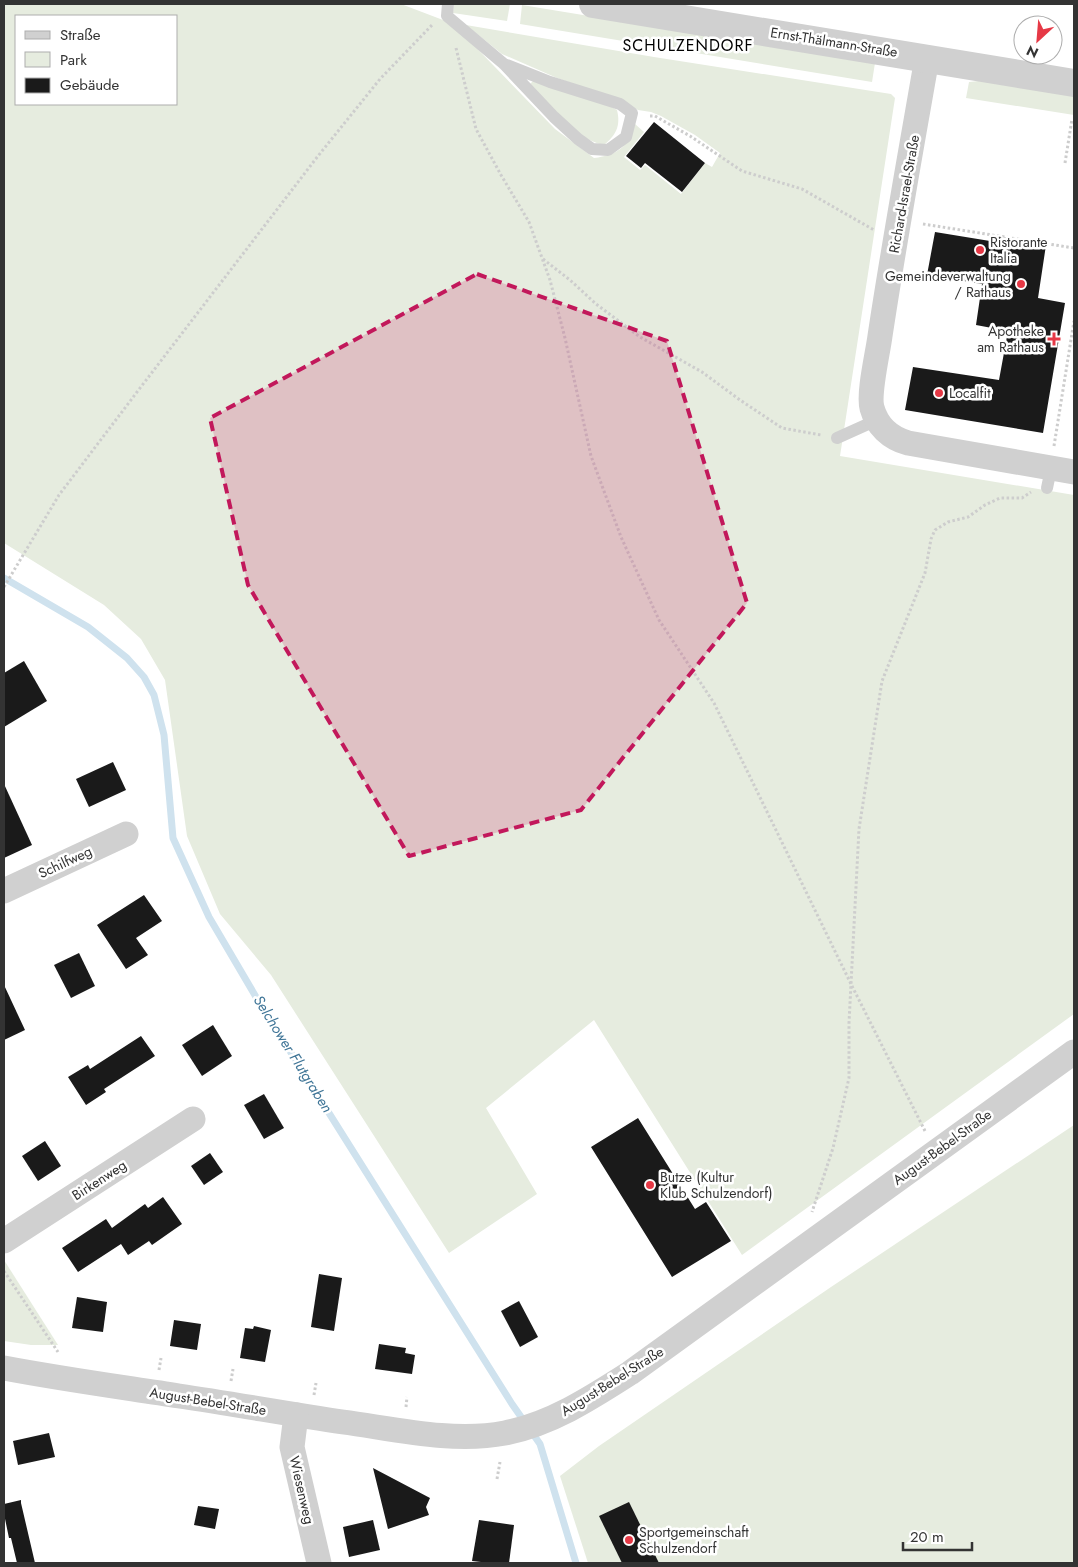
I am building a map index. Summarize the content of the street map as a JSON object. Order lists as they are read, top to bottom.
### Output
{
  "streets": {
    "street": [
      "Ernst-Thälmann-Straße",
      "Richard-Israel-Straße",
      "Schilfweg",
      "August-Bebel-Straße",
      "Birkenweg",
      "Wiesenweg"
    ]
  },
  "crossings": [
    ["Ernst-Thälmann-Straße", "Richard-Israel-Straße"],
    ["August-Bebel-Straße", "Wiesenweg"]
  ],
  "districts": ["SCHULZENDORF"],
  "water": ["Selchower Flutgraben"],
  "places": {
    "other": [
      "Ristorante Italia",
      "Gemeindeverwaltung / Rathaus",
      "Localfit",
      "Butze (Kultur Klub Schulzendorf)",
      "Sportgemeinschaft Schulzendorf"
    ],
    "health": ["Apotheke am Rathaus"]
  },
  "legend": ["Straße", "Park", "Gebäude"],
  "scale_bar": "20 m",
  "north": "bottom left"
}
